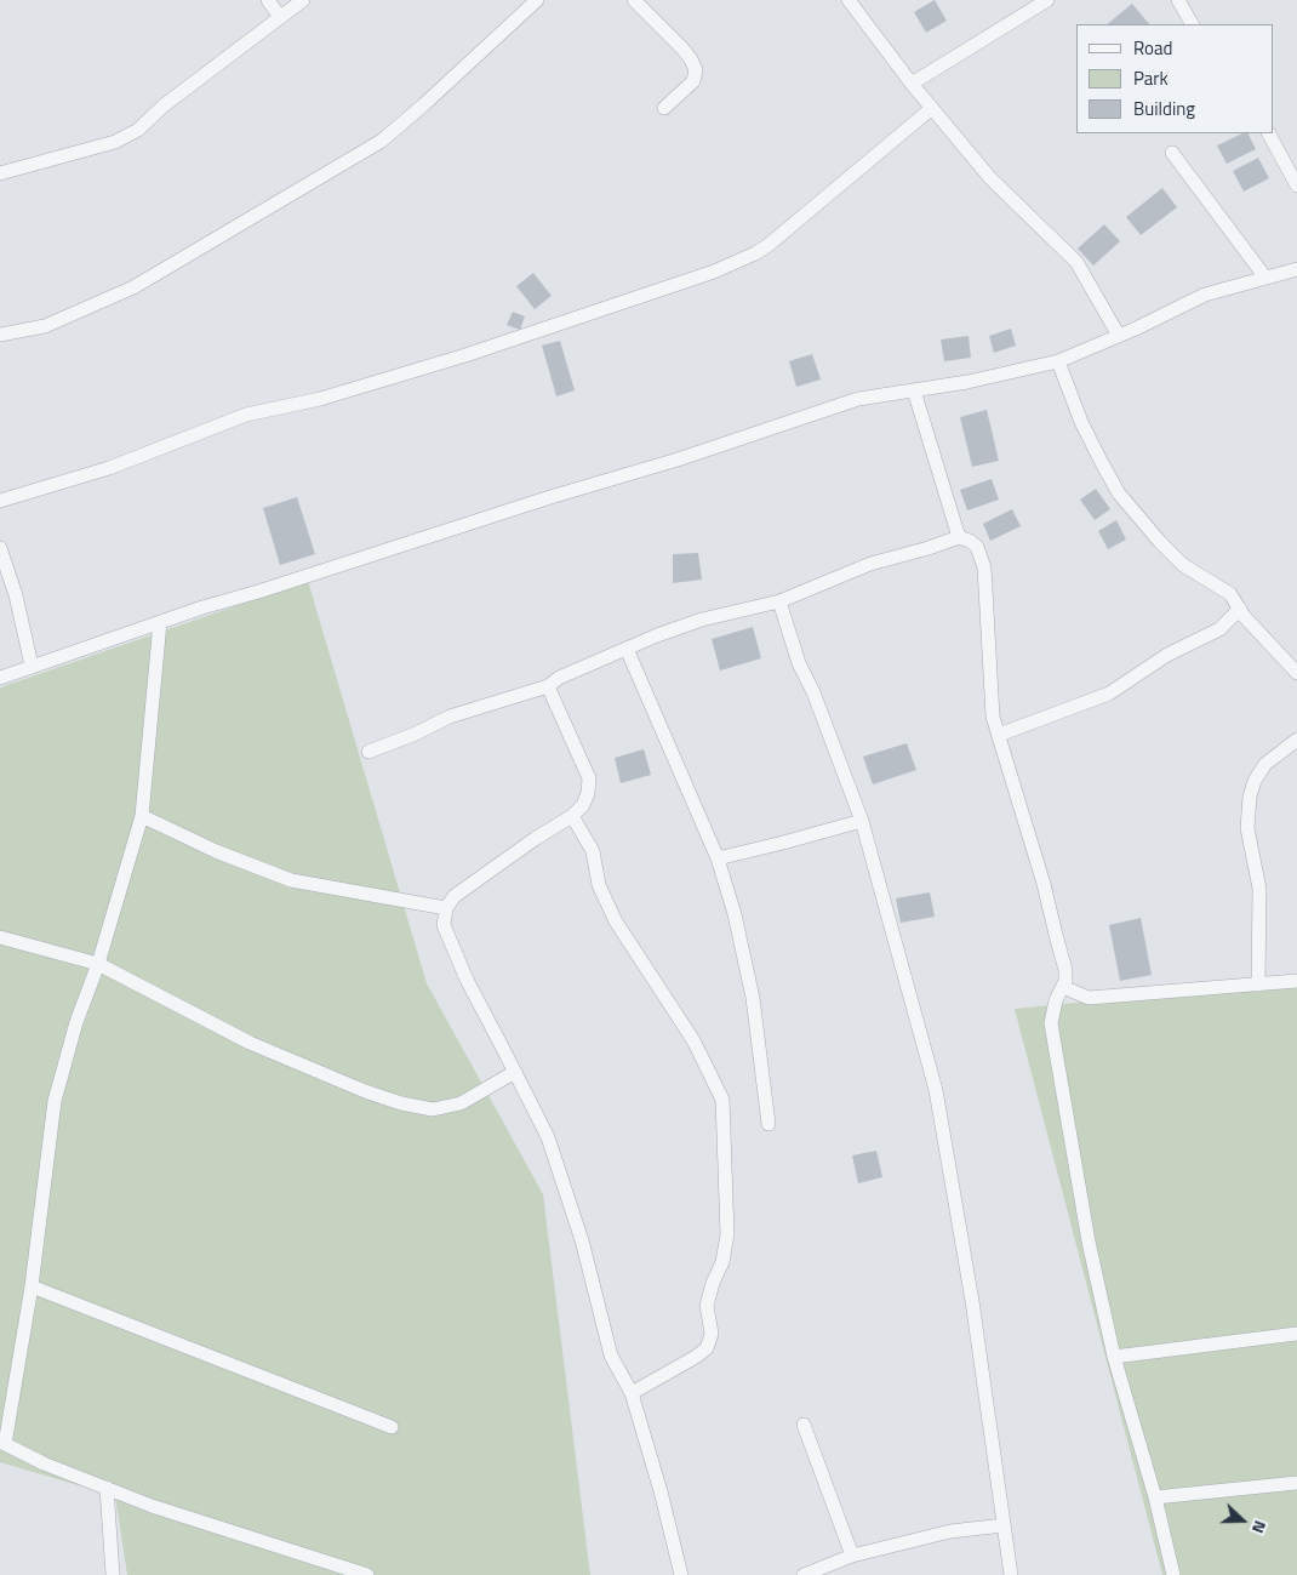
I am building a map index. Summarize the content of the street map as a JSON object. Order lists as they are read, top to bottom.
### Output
{
  "legend": ["Road", "Park", "Building"],
  "north": "right"
}
